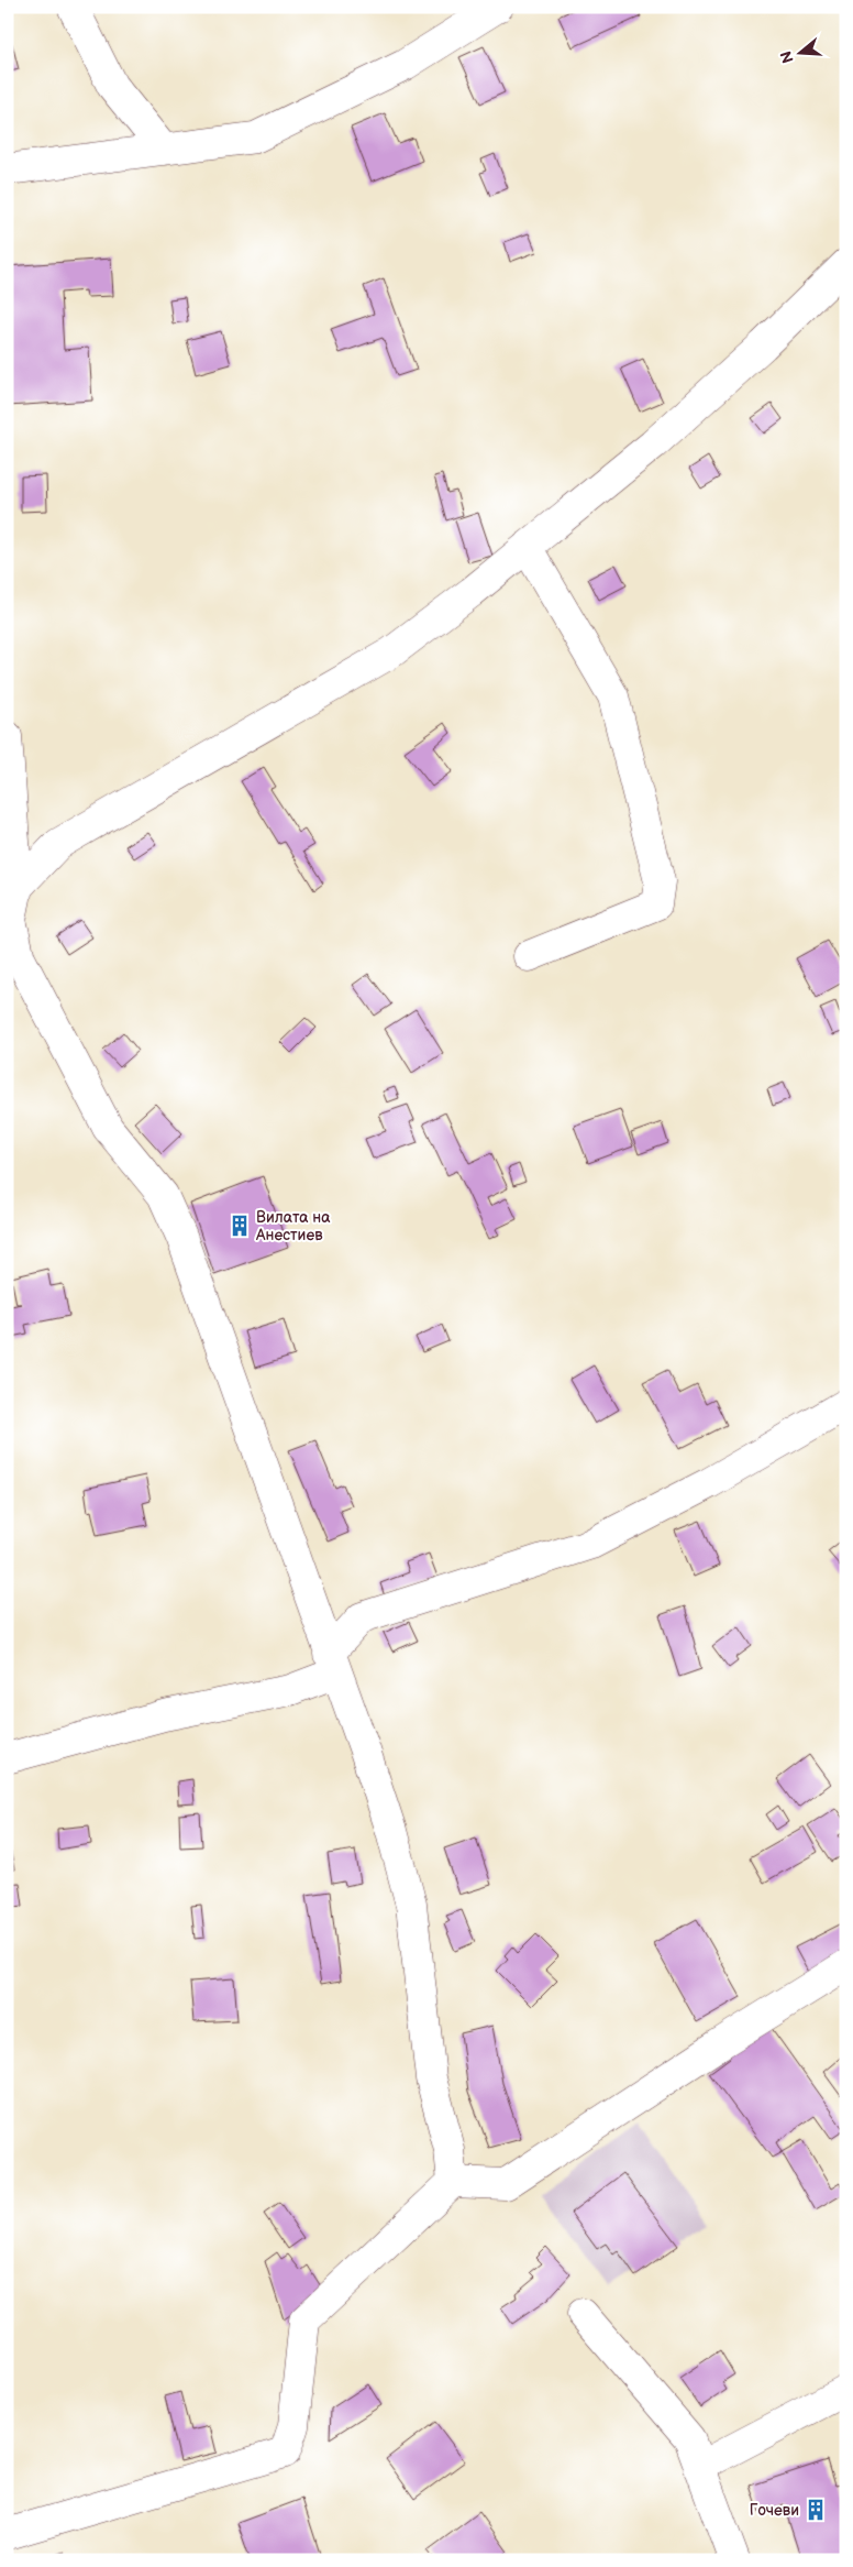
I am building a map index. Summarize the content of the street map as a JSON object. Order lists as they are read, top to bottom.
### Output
{
  "places": {
    "building": ["Вилата на Анестиев", "Гочеви"]
  },
  "north": "left"
}
